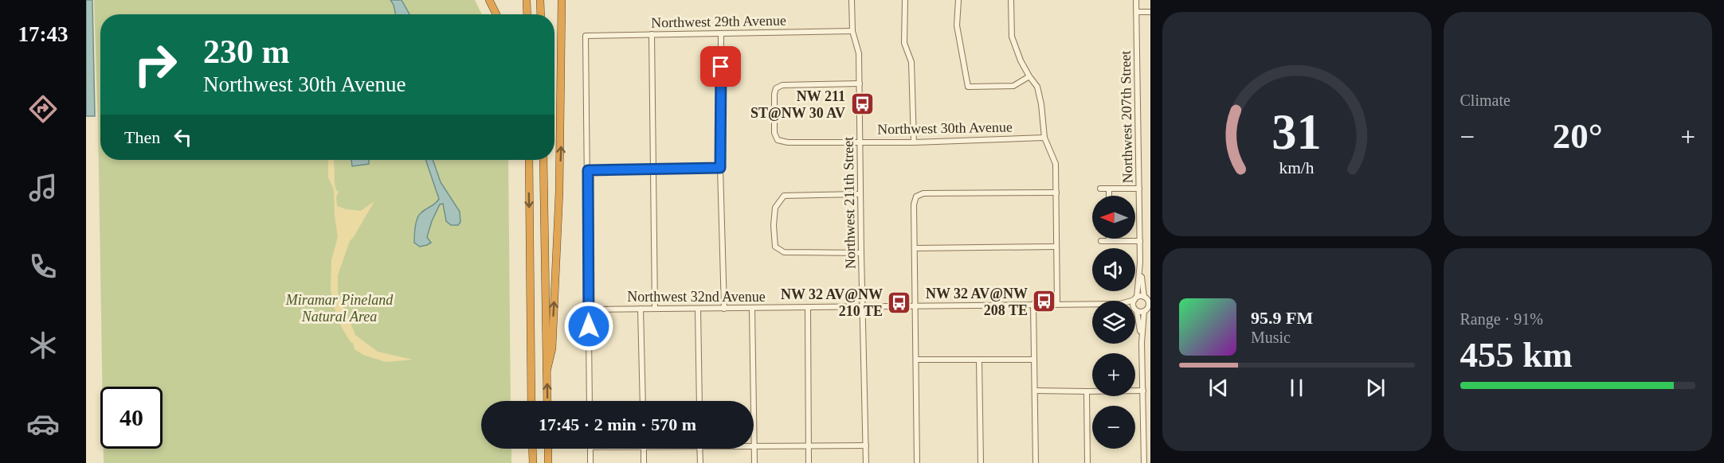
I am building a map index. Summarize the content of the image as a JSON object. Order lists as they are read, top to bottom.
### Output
{
  "streets": {
    "street": [
      "Northwest 29th Avenue",
      "Northwest 207th Street",
      "Northwest 30th Avenue",
      "Northwest 211th Street",
      "Northwest 32nd Avenue"
    ]
  },
  "crossings": [
    ["Northwest 29th Avenue", "Northwest 211th Street"],
    ["Northwest 207th Street", "Northwest 32nd Avenue"],
    ["Northwest 30th Avenue", "Northwest 211th Street"],
    ["Northwest 211th Street", "Northwest 32nd Avenue"]
  ],
  "parks": ["Miramar Pineland Natural Area"],
  "places": {
    "bus stop": ["NW 211 ST@NW 30 AV", "NW 32 AV@NW 208 TE", "NW 32 AV@NW 210 TE"]
  },
  "north": "left",
  "page": {
    "tabs": "17:43",
    "tile": [
      "Climate",
      ["Range · 91%", "455 km"]
    ],
    "turn": ["230 m", "Northwest 30th Avenue"],
    "then": "Then",
    "heat": ["−", "20°", "+"],
    "map_buttons": ["+", "−"],
    "song": ["95.9 FM", "Music"],
    "limit": "40",
    "trip": "17:45 · 2 min · 570 m",
    "gauge": ["31", "km/h"]
  }
}
